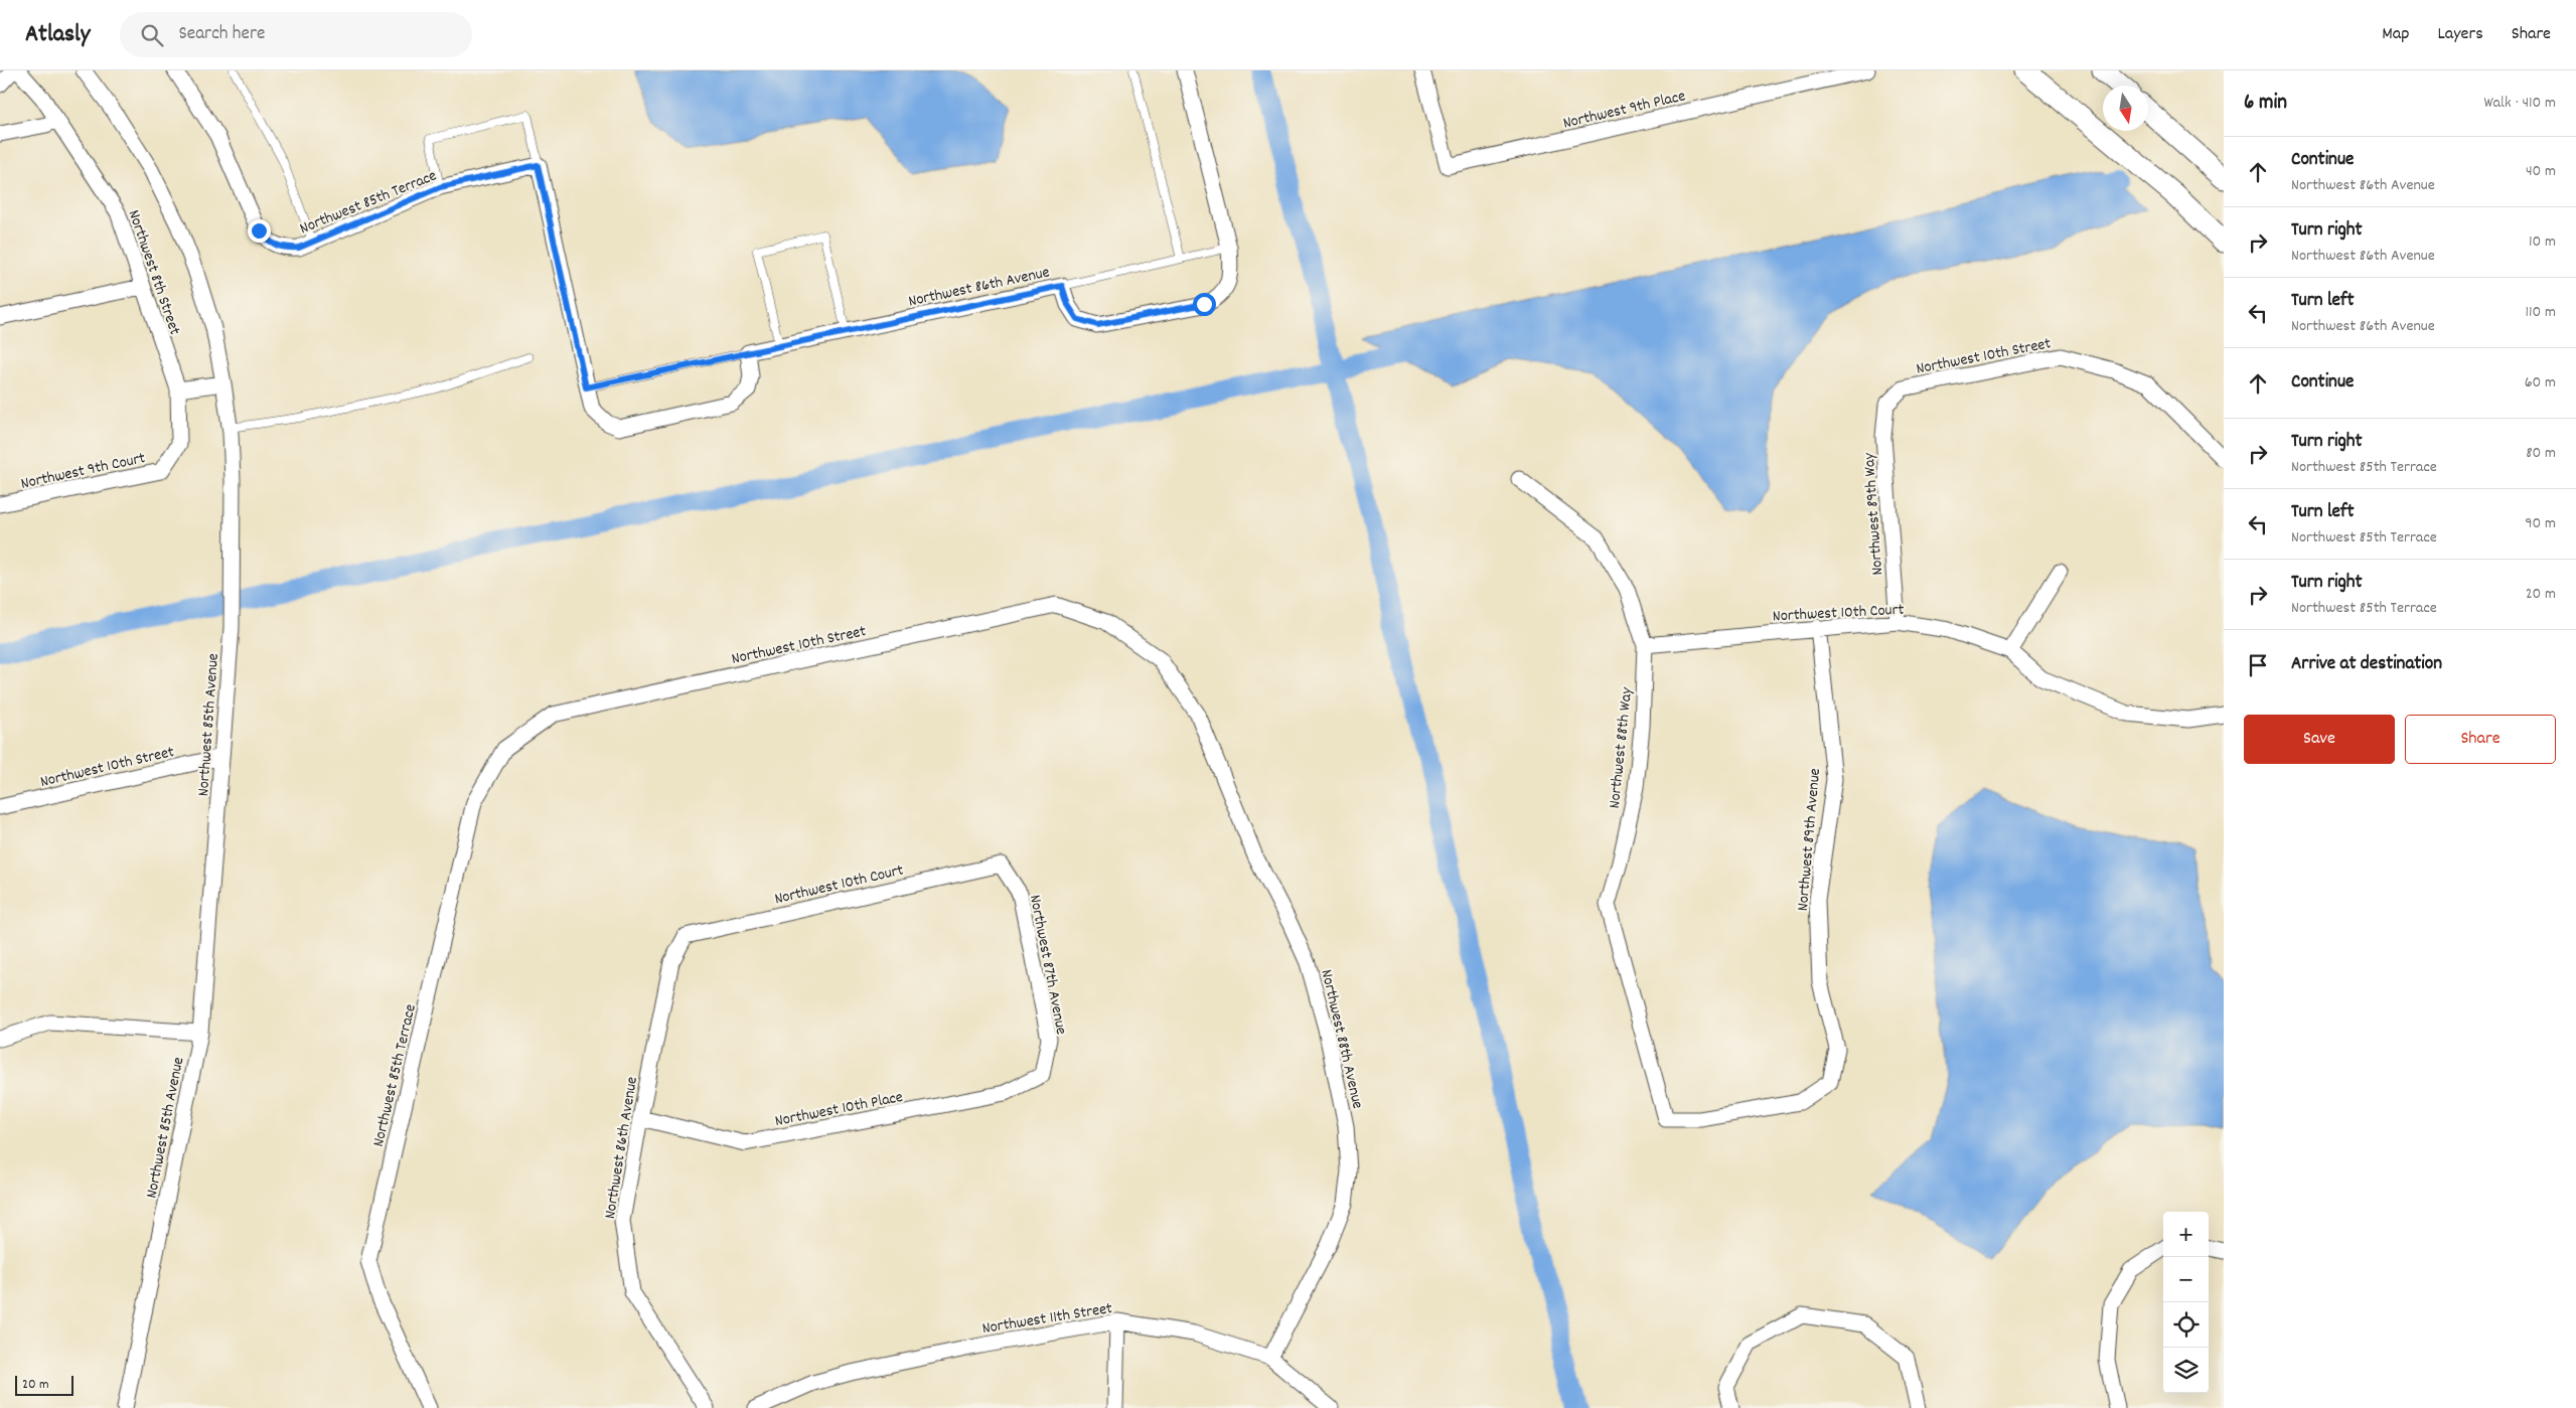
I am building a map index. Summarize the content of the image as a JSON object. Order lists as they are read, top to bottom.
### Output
{
  "streets": {
    "street": [
      "Northwest 9th Place",
      "Northwest 85th Terrace",
      "Northwest 8th Street",
      "Northwest 86th Avenue",
      "Northwest 10th Street",
      "Northwest 9th Court",
      "Northwest 89th Way",
      "Northwest 10th Court",
      "Northwest 85th Avenue",
      "Northwest 88th Way",
      "Northwest 89th Avenue",
      "Northwest 87th Avenue",
      "Northwest 88th Avenue",
      "Northwest 10th Place",
      "Northwest 11th Street"
    ]
  },
  "crossings": [
    ["Northwest 85th Terrace", "Northwest 10th Street"],
    ["Northwest 8th Street", "Northwest 9th Court"],
    ["Northwest 86th Avenue", "Northwest 10th Court"],
    ["Northwest 86th Avenue", "Northwest 10th Place"],
    ["Northwest 10th Street", "Northwest 89th Way"],
    ["Northwest 10th Street", "Northwest 85th Avenue"],
    ["Northwest 10th Street", "Northwest 88th Avenue"],
    ["Northwest 89th Way", "Northwest 10th Court"],
    ["Northwest 10th Court", "Northwest 88th Way"],
    ["Northwest 10th Court", "Northwest 89th Avenue"],
    ["Northwest 10th Court", "Northwest 87th Avenue"],
    ["Northwest 88th Way", "Northwest 89th Avenue"],
    ["Northwest 87th Avenue", "Northwest 10th Place"],
    ["Northwest 88th Avenue", "Northwest 11th Street"]
  ],
  "scale_bar": "20 m",
  "north": "bottom",
  "page": {
    "header": "Atlasly",
    "search": "Search here",
    "nav": ["Map", "Layers", "Share"],
    "heading": ["6 min", "Walk · 410 m"],
    "list": [
      ["Continue", "Northwest 86th Avenue", "40 m"],
      ["Turn right", "Northwest 86th Avenue", "10 m"],
      ["Turn left", "Northwest 86th Avenue", "110 m"],
      ["Continue", "60 m"],
      ["Turn right", "Northwest 85th Terrace", "80 m"],
      ["Turn left", "Northwest 85th Terrace", "90 m"],
      ["Turn right", "Northwest 85th Terrace", "20 m"],
      "Arrive at destination"
    ],
    "buttons": ["Save", "Share"],
    "map_buttons": ["+", "−"],
    "scale": "20 m"
  }
}
